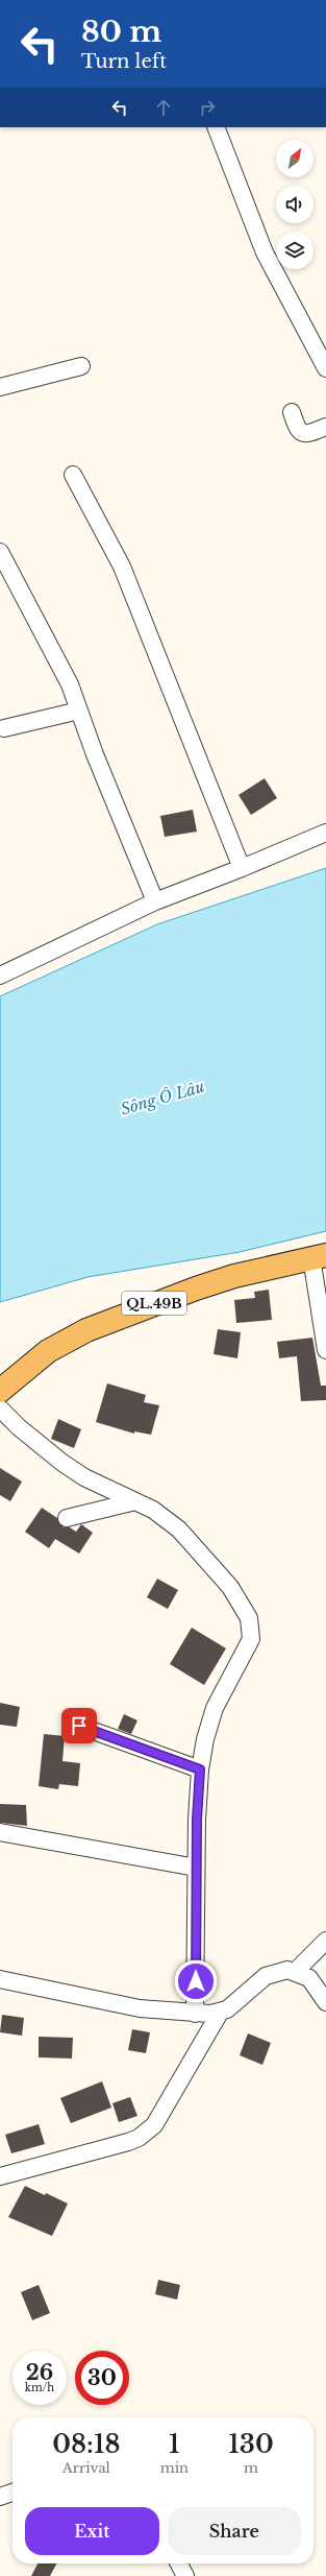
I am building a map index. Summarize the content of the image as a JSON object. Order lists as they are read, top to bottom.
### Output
{
  "streets": {
    "main road": ["QL.49B"]
  },
  "water": ["Sông Ô Lâu"],
  "north": "top right",
  "page": {
    "turn": ["80 m", "Turn left"],
    "speed": "26 km/h",
    "limit": "30",
    "eta": [
      "08:18",
      "Arrival",
      "1",
      "min",
      "130",
      "m"
    ],
    "buttons": ["Exit", "Share"]
  }
}
